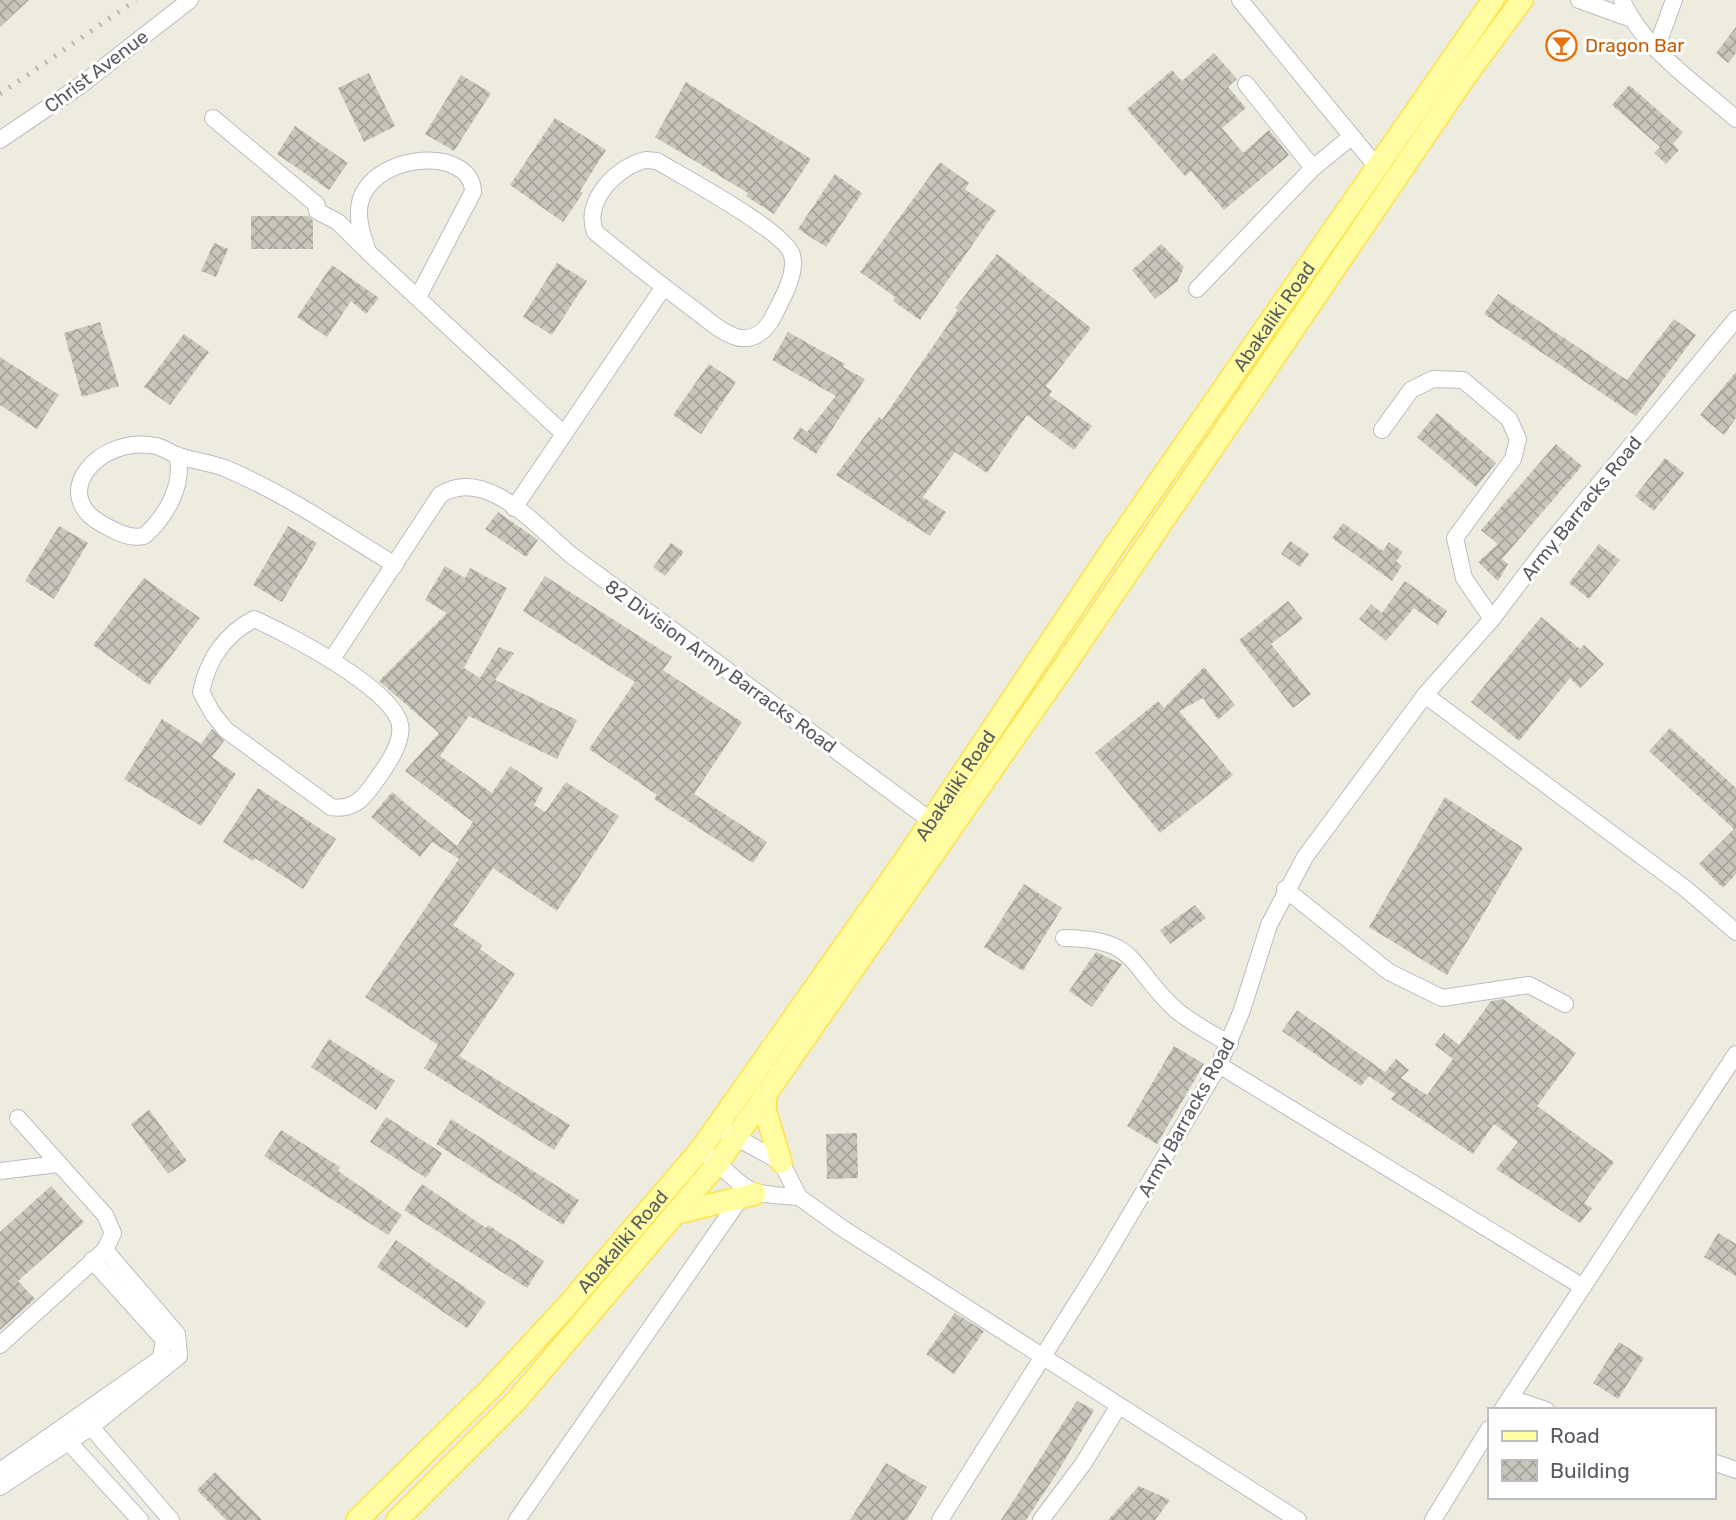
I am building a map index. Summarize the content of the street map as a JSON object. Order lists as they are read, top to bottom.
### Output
{
  "streets": {
    "main road": ["Abakaliki Road"],
    "street": ["Christ Avenue", "Army Barracks Road", "82 Division Army Barracks Road"]
  },
  "crossings": [
    ["Abakaliki Road", "82 Division Army Barracks Road"]
  ],
  "places": {
    "bar": ["Dragon Bar"]
  },
  "legend": ["Road", "Building"]
}
